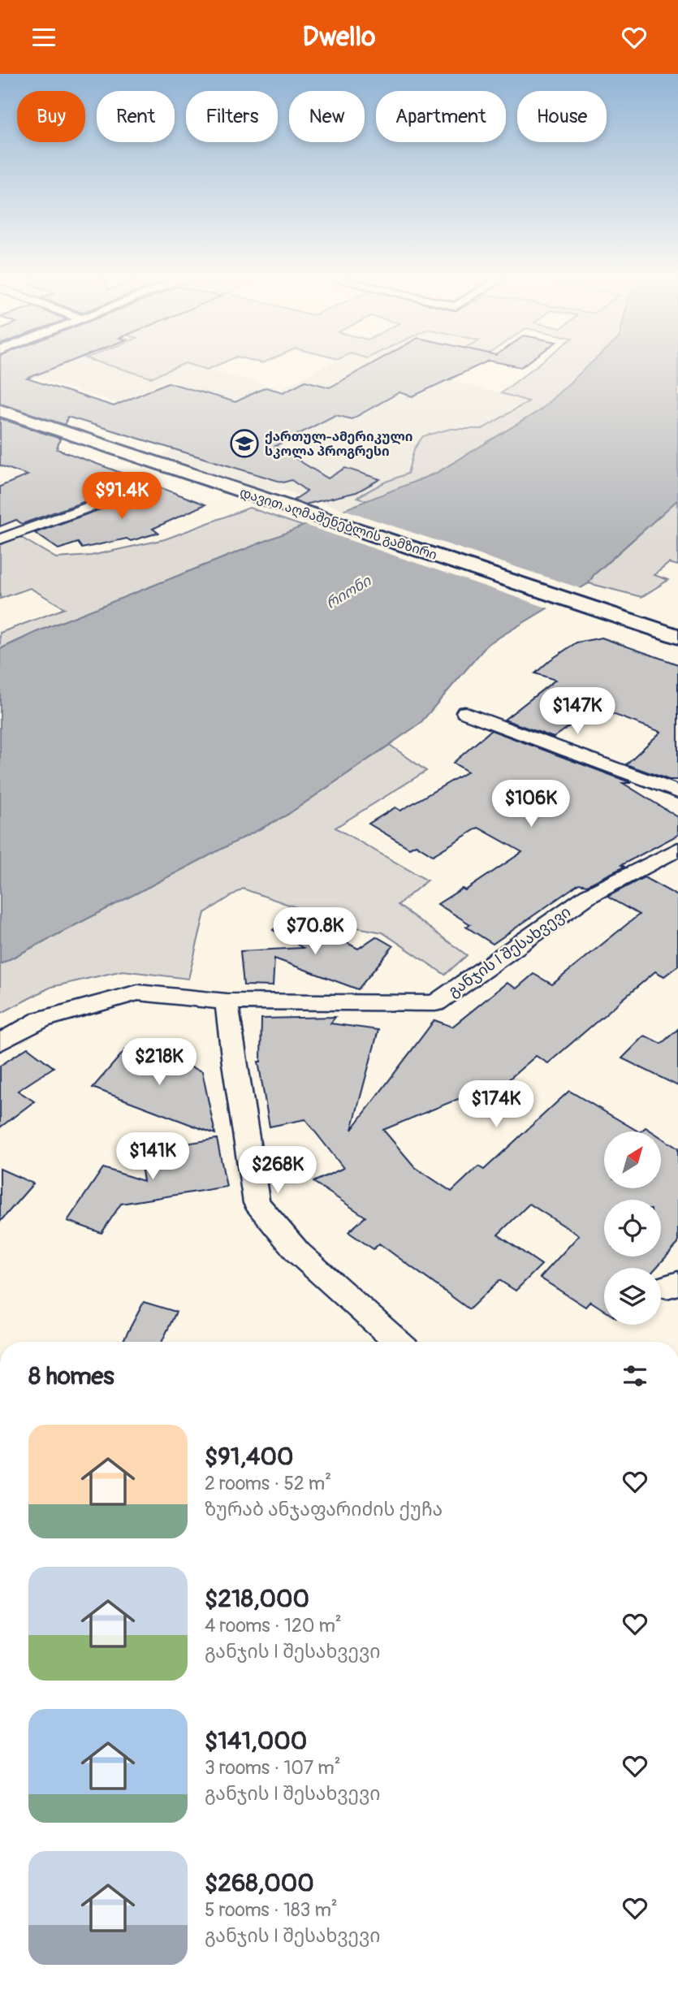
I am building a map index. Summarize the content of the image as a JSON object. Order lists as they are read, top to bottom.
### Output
{
  "streets": {
    "main road": ["დავით აღმაშენებლის გამზირი"],
    "street": ["განჯის I შესახვევი"]
  },
  "water": ["რიონი"],
  "places": {
    "school or university": ["ქართულ-ამერიკული სკოლა პროგრესი"]
  },
  "north": "top right",
  "page": {
    "header": "Dwello",
    "chip": [
      "Buy",
      "Rent",
      "Filters",
      "New",
      "Apartment",
      "House"
    ],
    "price": [
      "$91.4K",
      "$147K",
      "$106K",
      "$70.8K",
      "$218K",
      "$174K",
      "$141K",
      "$268K"
    ],
    "heading": "8 homes",
    "list": [
      {
        "name": "$91,400",
        "note": "2 rooms · 52 m² · ზურაბ ანჯაფარიძის ქუჩა"
      },
      {
        "name": "$218,000",
        "note": "4 rooms · 120 m² · განჯის I შესახვევი"
      },
      {
        "name": "$141,000",
        "note": "3 rooms · 107 m² · განჯის I შესახვევი"
      },
      {
        "name": "$268,000",
        "note": "5 rooms · 183 m² · განჯის I შესახვევი"
      }
    ]
  }
}
